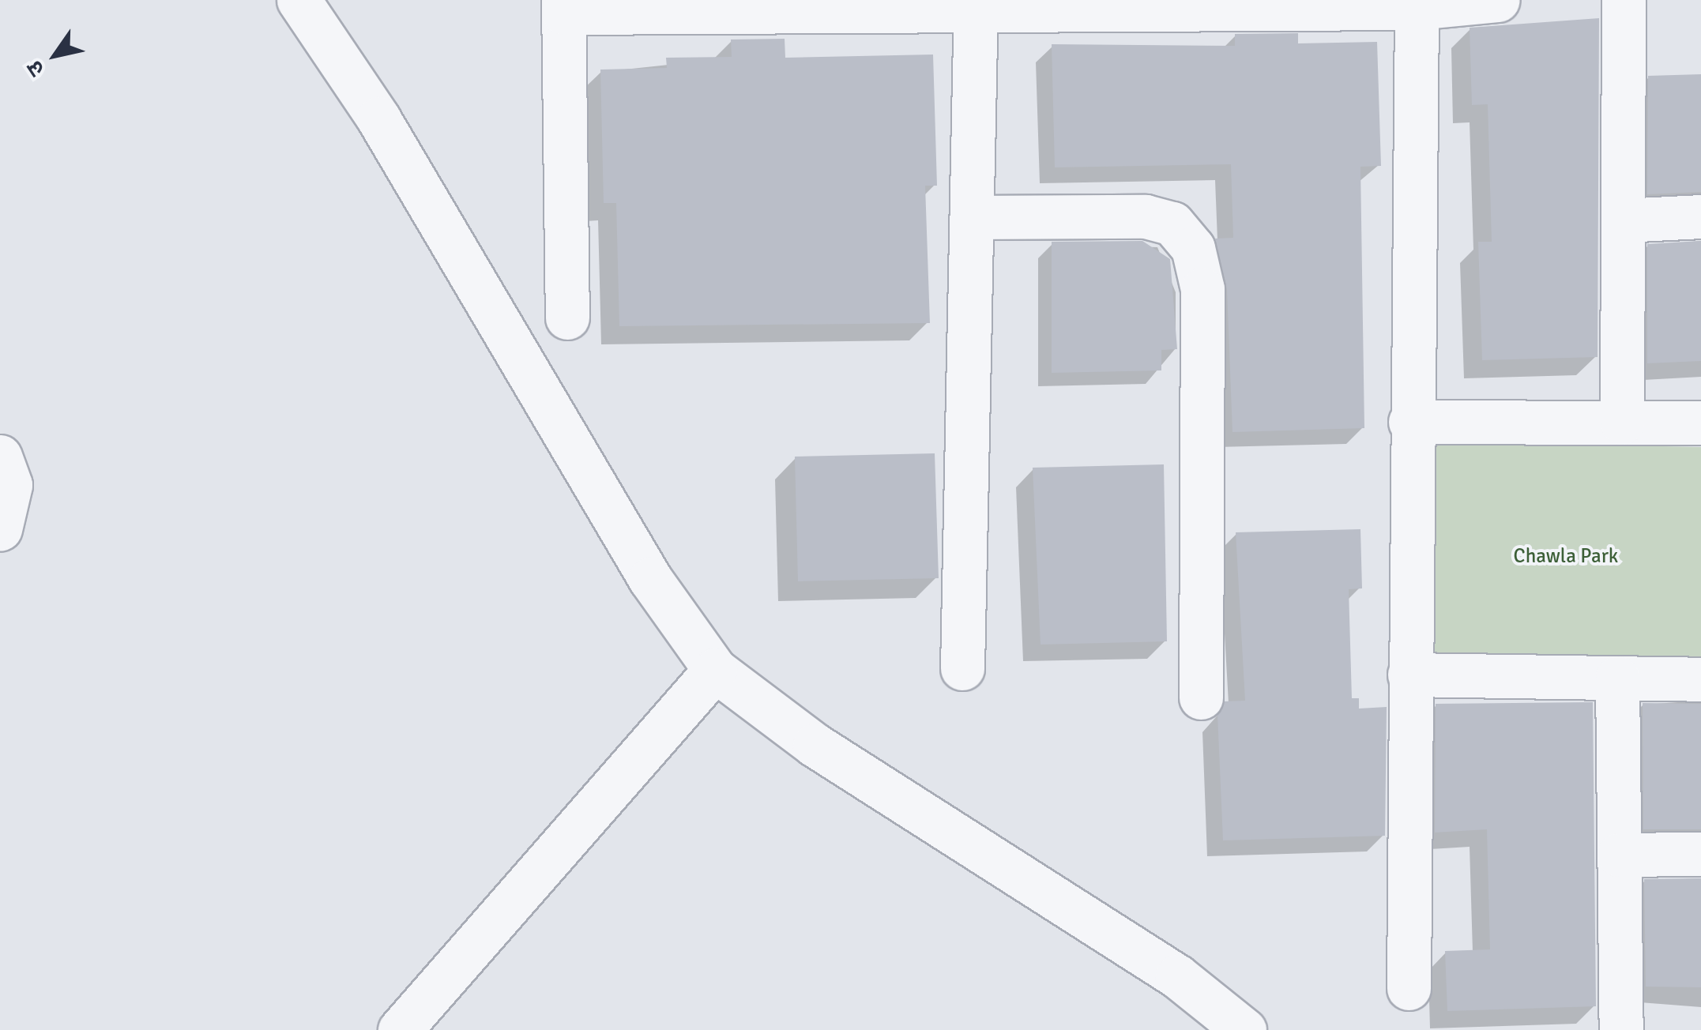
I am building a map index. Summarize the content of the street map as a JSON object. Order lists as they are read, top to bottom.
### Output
{
  "parks": ["Chawla Park"],
  "north": "bottom left"
}
